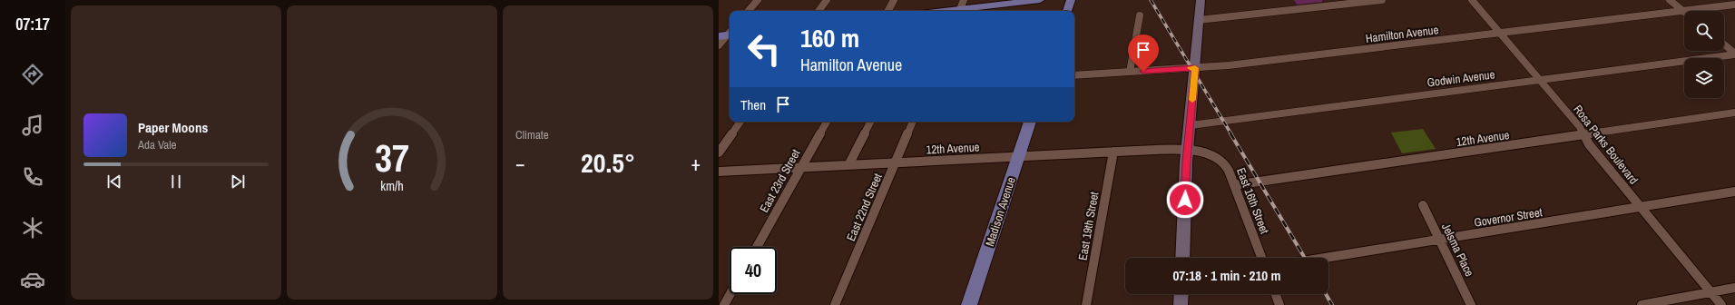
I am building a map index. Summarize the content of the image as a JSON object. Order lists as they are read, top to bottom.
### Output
{
  "streets": {
    "main road": ["Madison Avenue"],
    "street": [
      "Hamilton Avenue",
      "Godwin Avenue",
      "12th Avenue",
      "Rosa Parks Boulevard",
      "East 23rd Street",
      "East 16th Street",
      "East 22nd Street",
      "Governor Street",
      "East 19th Street",
      "Jelsma Place"
    ]
  },
  "crossings": [
    ["Hamilton Avenue", "Rosa Parks Boulevard"],
    ["Godwin Avenue", "Rosa Parks Boulevard"],
    ["12th Avenue", "Rosa Parks Boulevard"],
    ["12th Avenue", "East 23rd Street"],
    ["12th Avenue", "East 16th Street"],
    ["12th Avenue", "East 22nd Street"],
    ["12th Avenue", "Madison Avenue"],
    ["12th Avenue", "East 19th Street"],
    ["Rosa Parks Boulevard", "Governor Street"],
    ["Governor Street", "Jelsma Place"]
  ],
  "page": {
    "tabs": "07:17",
    "tile": "Climate",
    "turn": ["160 m", "Hamilton Avenue"],
    "then": "Then",
    "song": ["Paper Moons", "Ada Vale"],
    "heat": ["−", "20.5°", "+"],
    "limit": "40",
    "trip": "07:18 · 1 min · 210 m",
    "gauge": ["37", "km/h"]
  }
}
